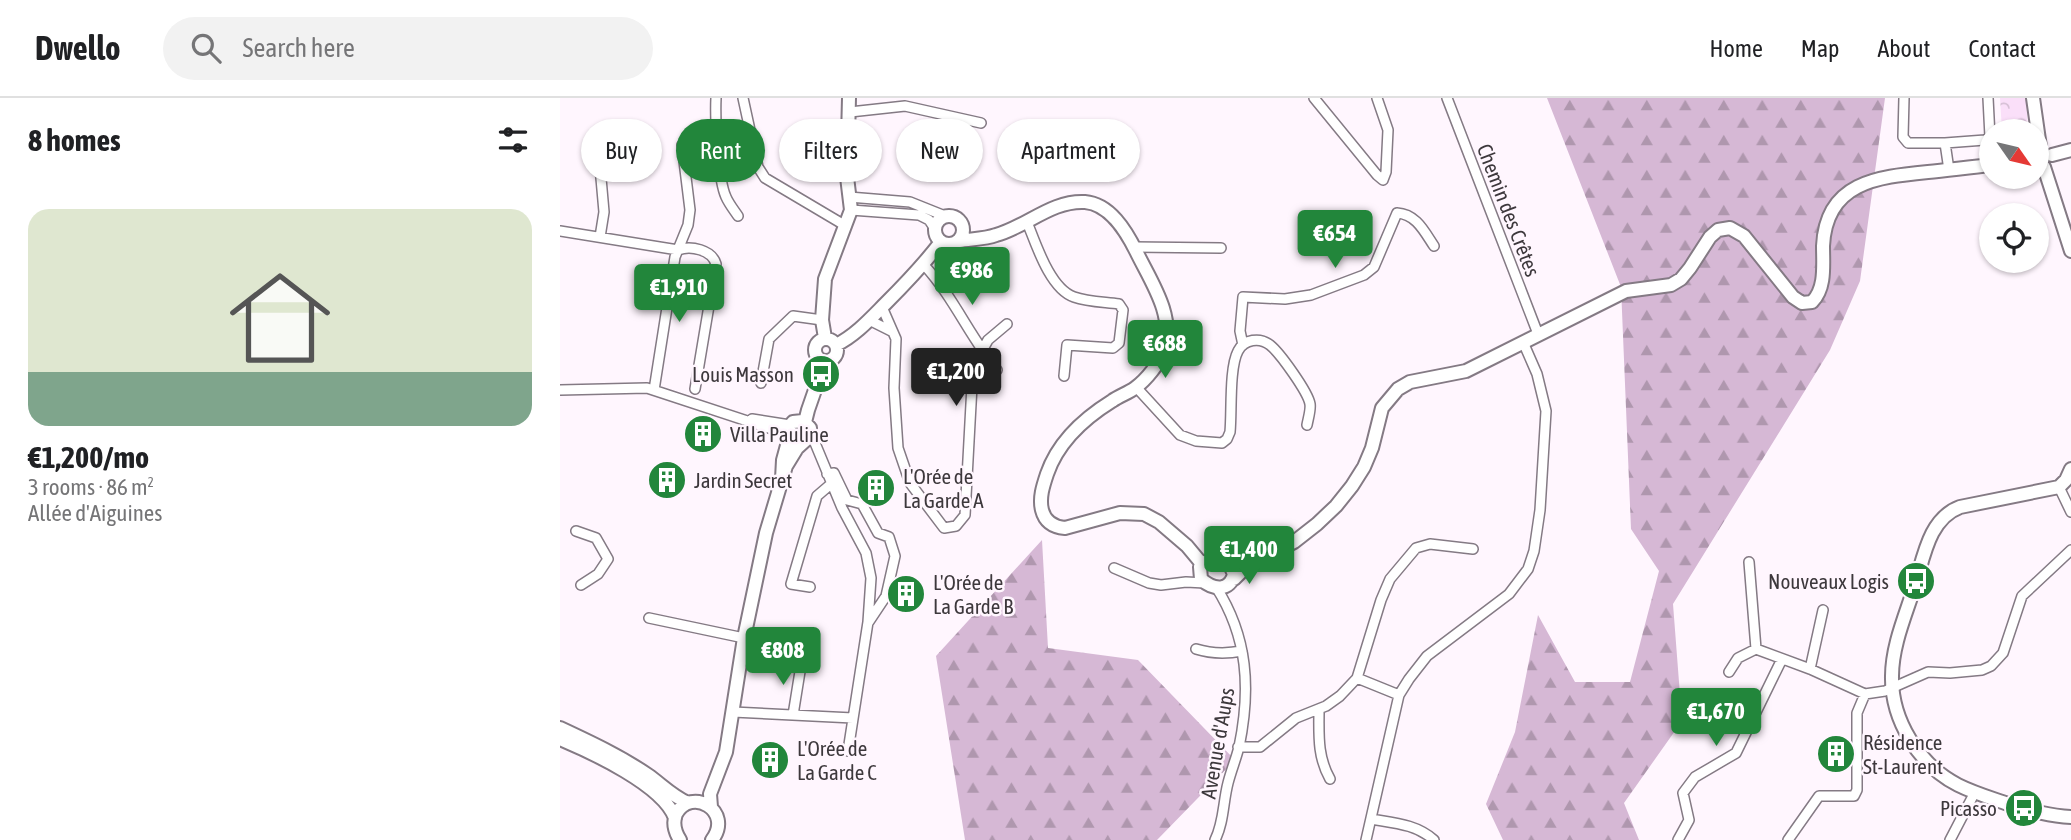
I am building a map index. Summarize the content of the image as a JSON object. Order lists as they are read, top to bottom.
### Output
{
  "streets": {
    "street": ["Chemin des Crêtes", "Avenue d'Aups"]
  },
  "places": {
    "bus stop": ["Louis Masson", "Nouveaux Logis", "Picasso"],
    "building": [
      "Villa Pauline",
      "Jardin Secret",
      "L'Orée de La Garde A",
      "L'Orée de La Garde B",
      "Résidence St-Laurent",
      "L'Orée de La Garde C"
    ]
  },
  "north": "bottom right",
  "page": {
    "header": "Dwello",
    "search": "Search here",
    "nav": [
      "Home",
      "Map",
      "About",
      "Contact"
    ],
    "heading": "8 homes",
    "chip": [
      "Buy",
      "Rent",
      "Filters",
      "New",
      "Apartment"
    ],
    "list": [
      {
        "name": "€1,200/mo",
        "note": "3 rooms · 86 m² · Allée d'Aiguines"
      }
    ],
    "price": [
      "€654",
      "€986",
      "€1,910",
      "€688",
      "€1,200",
      "€1,400",
      "€808",
      "€1,670"
    ]
  }
}
